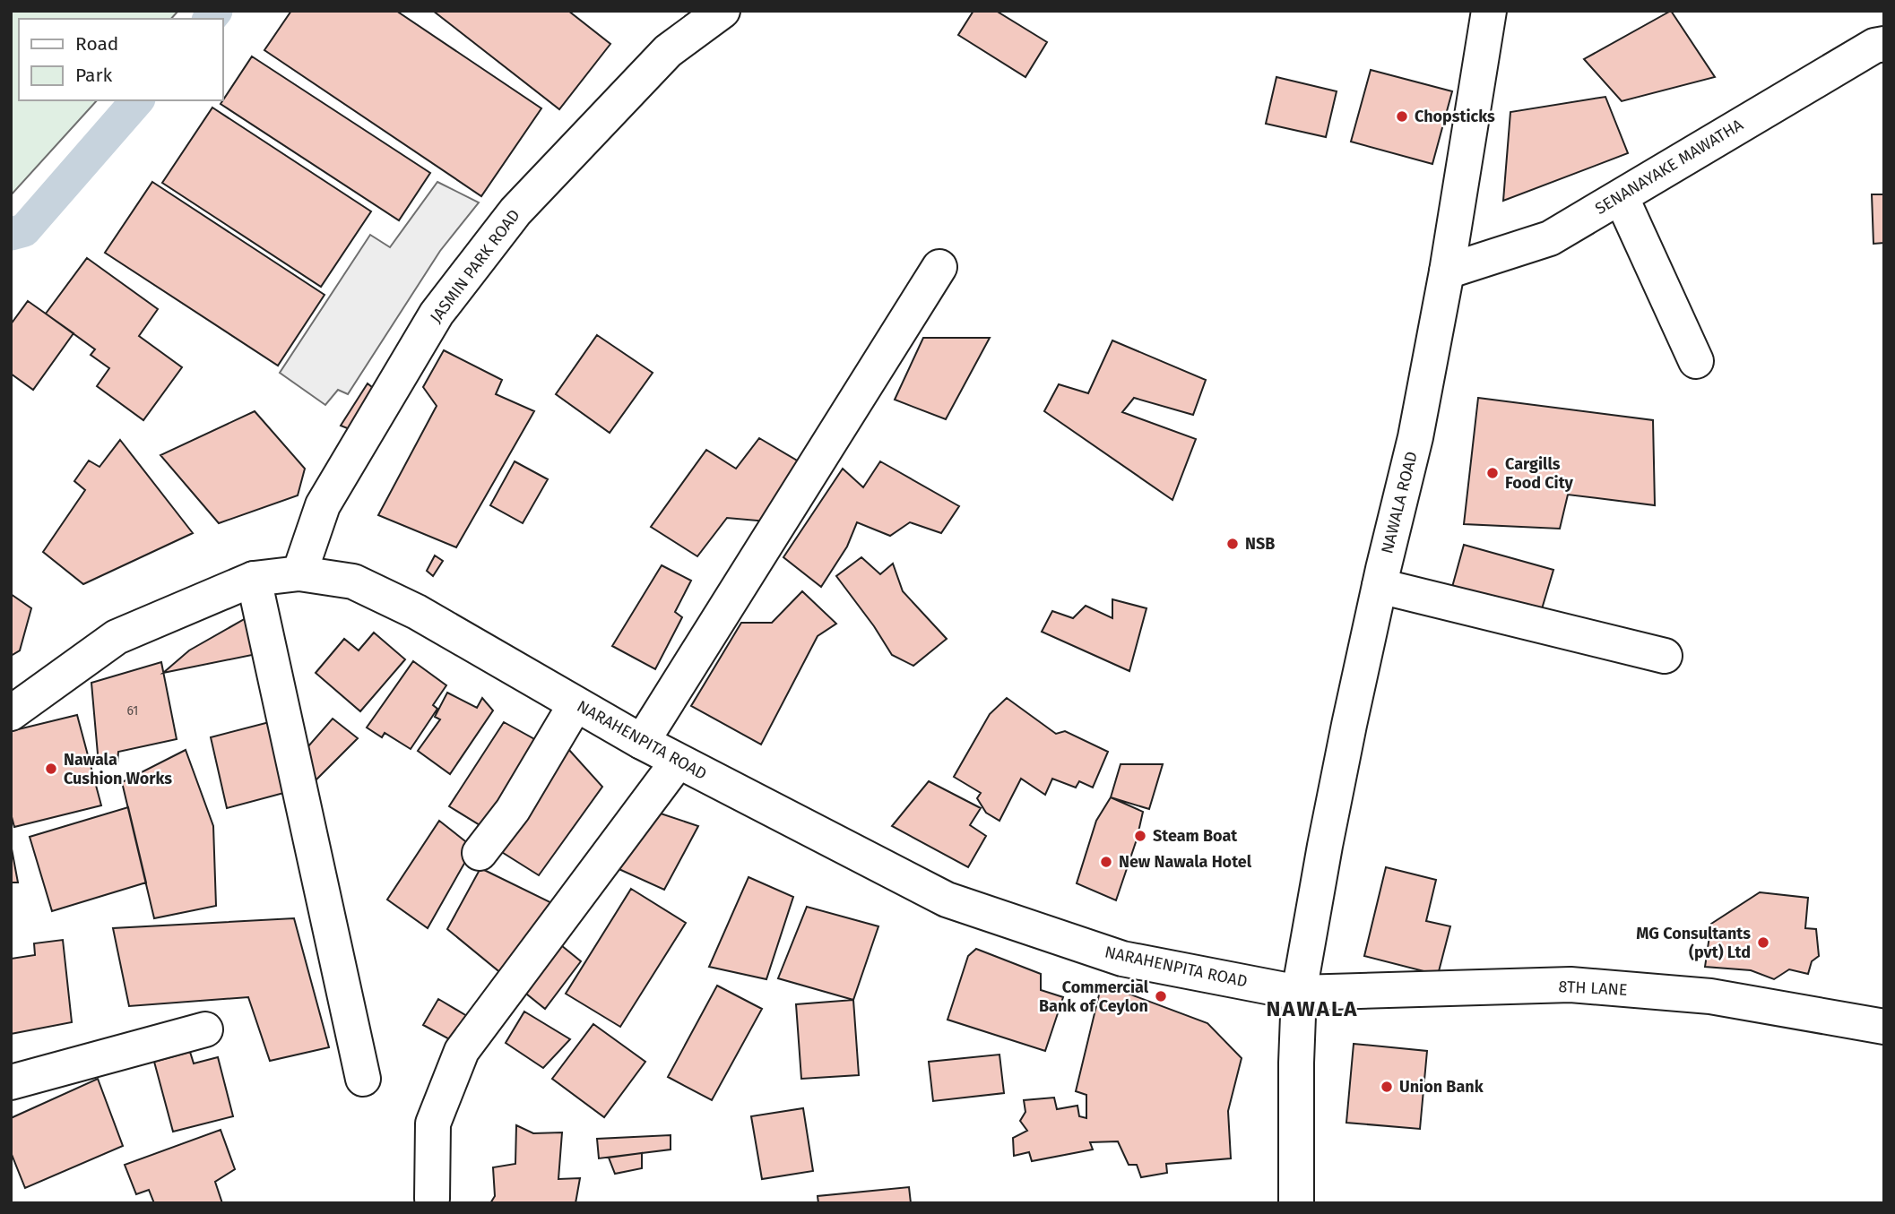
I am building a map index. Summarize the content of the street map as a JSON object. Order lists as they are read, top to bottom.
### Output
{
  "streets": {
    "street": [
      "SENANAYAKE MAWATHA",
      "JASMIN PARK ROAD",
      "NAWALA ROAD",
      "NARAHENPITA ROAD",
      "8TH LANE"
    ]
  },
  "crossings": [
    ["SENANAYAKE MAWATHA", "NAWALA ROAD"],
    ["JASMIN PARK ROAD", "NARAHENPITA ROAD"],
    ["NAWALA ROAD", "NARAHENPITA ROAD"],
    ["NAWALA ROAD", "8TH LANE"],
    ["NARAHENPITA ROAD", "8TH LANE"]
  ],
  "districts": ["NAWALA"],
  "places": [
    "Chopsticks",
    "Cargills Food City",
    "NSB",
    "Nawala Cushion Works",
    "Steam Boat",
    "New Nawala Hotel",
    "MG Consultants (pvt) Ltd",
    "Commercial Bank of Ceylon",
    "Union Bank"
  ],
  "house_numbers": ["61"],
  "legend": ["Road", "Park"]
}
